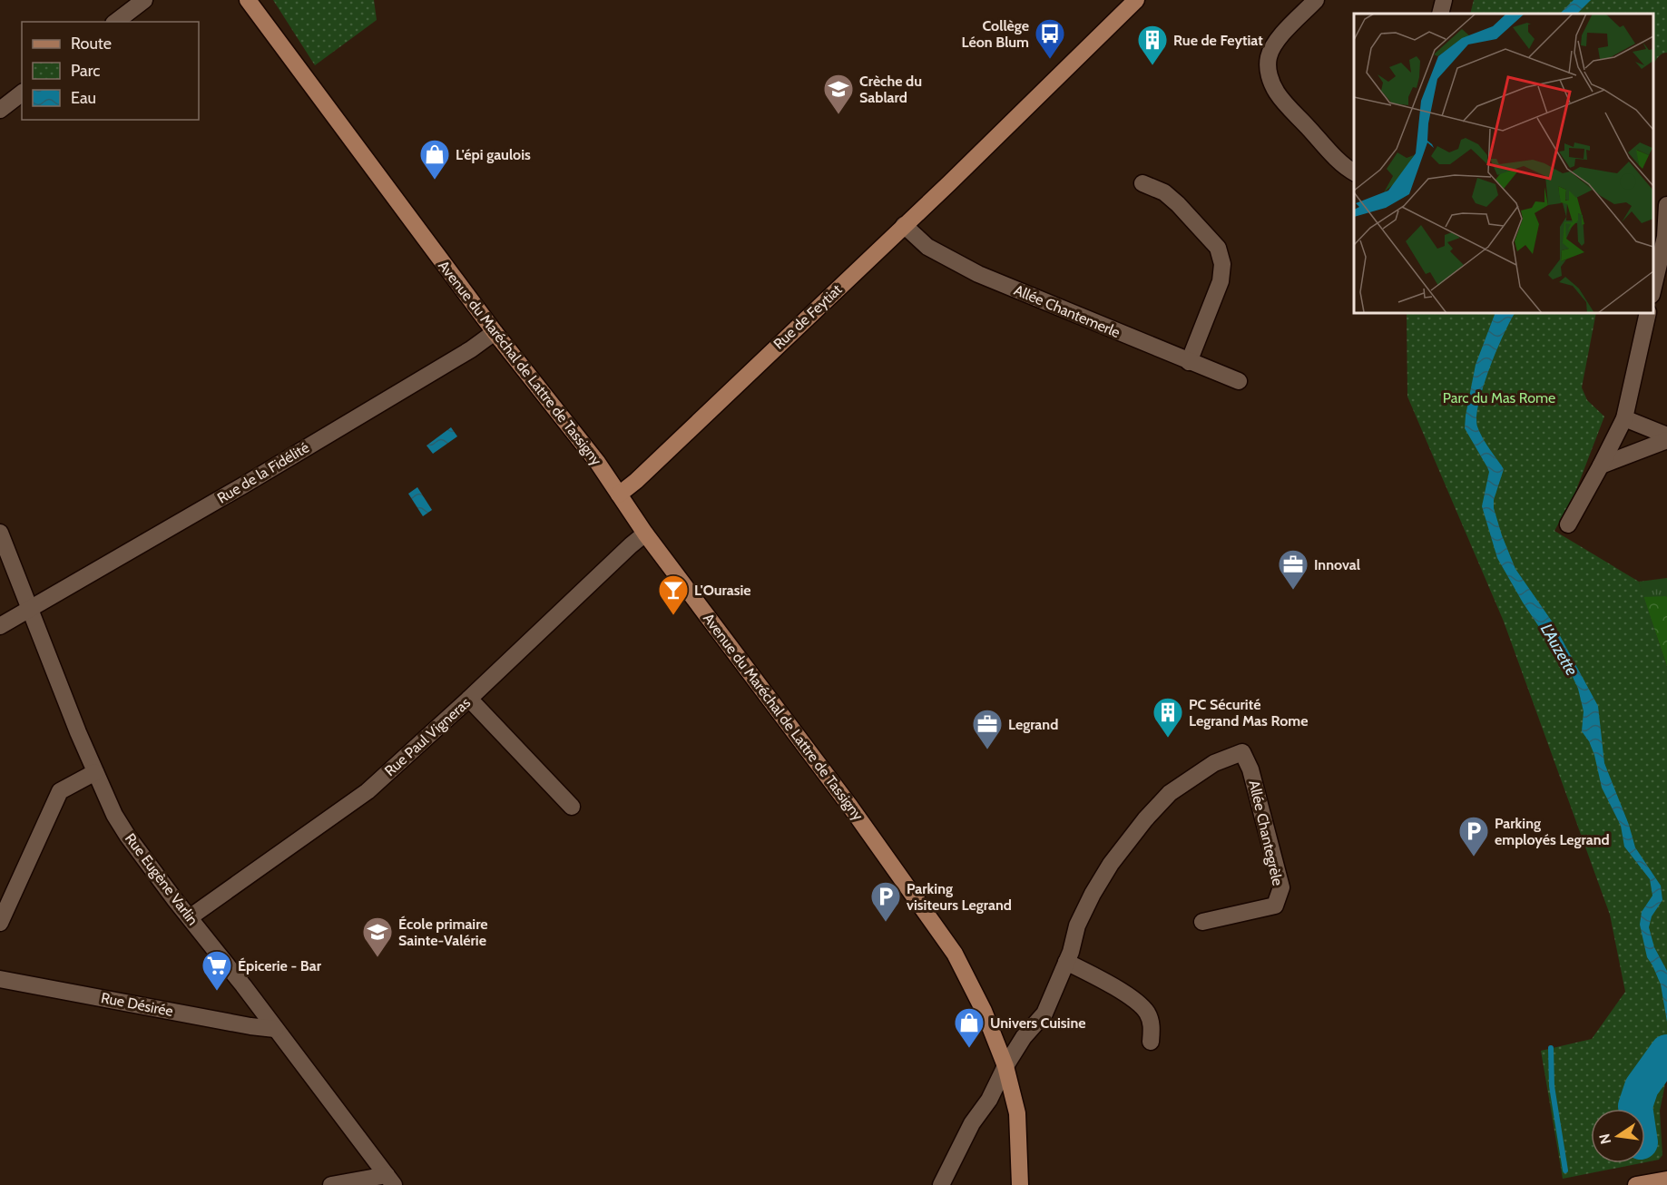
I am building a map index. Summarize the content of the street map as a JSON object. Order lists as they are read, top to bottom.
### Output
{
  "streets": {
    "main road": ["Rue de Feytiat", "Avenue du Maréchal de Lattre de Tassigny"],
    "street": [
      "Allée Chantemerle",
      "Rue de la Fidélité",
      "Rue Paul Vigneras",
      "Allée Chantegrèle",
      "Rue Eugène Varlin",
      "Rue Désirée"
    ]
  },
  "crossings": [
    ["Allée Chantemerle", "Rue de Feytiat"],
    ["Rue de Feytiat", "Avenue du Maréchal de Lattre de Tassigny"],
    ["Avenue du Maréchal de Lattre de Tassigny", "Rue de la Fidélité"],
    ["Avenue du Maréchal de Lattre de Tassigny", "Rue Paul Vigneras"],
    ["Rue de la Fidélité", "Rue Eugène Varlin"],
    ["Rue Paul Vigneras", "Rue Eugène Varlin"],
    ["Rue Eugène Varlin", "Rue Désirée"]
  ],
  "water": ["L'Auzette"],
  "parks": ["Parc du Mas Rome"],
  "places": {
    "bus stop": ["Collège Léon Blum"],
    "building": ["Rue de Feytiat", "PC Sécurité Legrand Mas Rome"],
    "school or university": ["Crèche du Sablard", "École primaire Sainte-Valérie"],
    "shop": ["L'épi gaulois", "Univers Cuisine"],
    "office": ["Innoval", "Legrand"],
    "bar": ["L'Ourasie"],
    "parking": ["Parking employés Legrand", "Parking visiteurs Legrand"],
    "supermarket": ["Épicerie - Bar"]
  },
  "legend": ["Route", "Parc", "Eau"],
  "north": "left"
}
